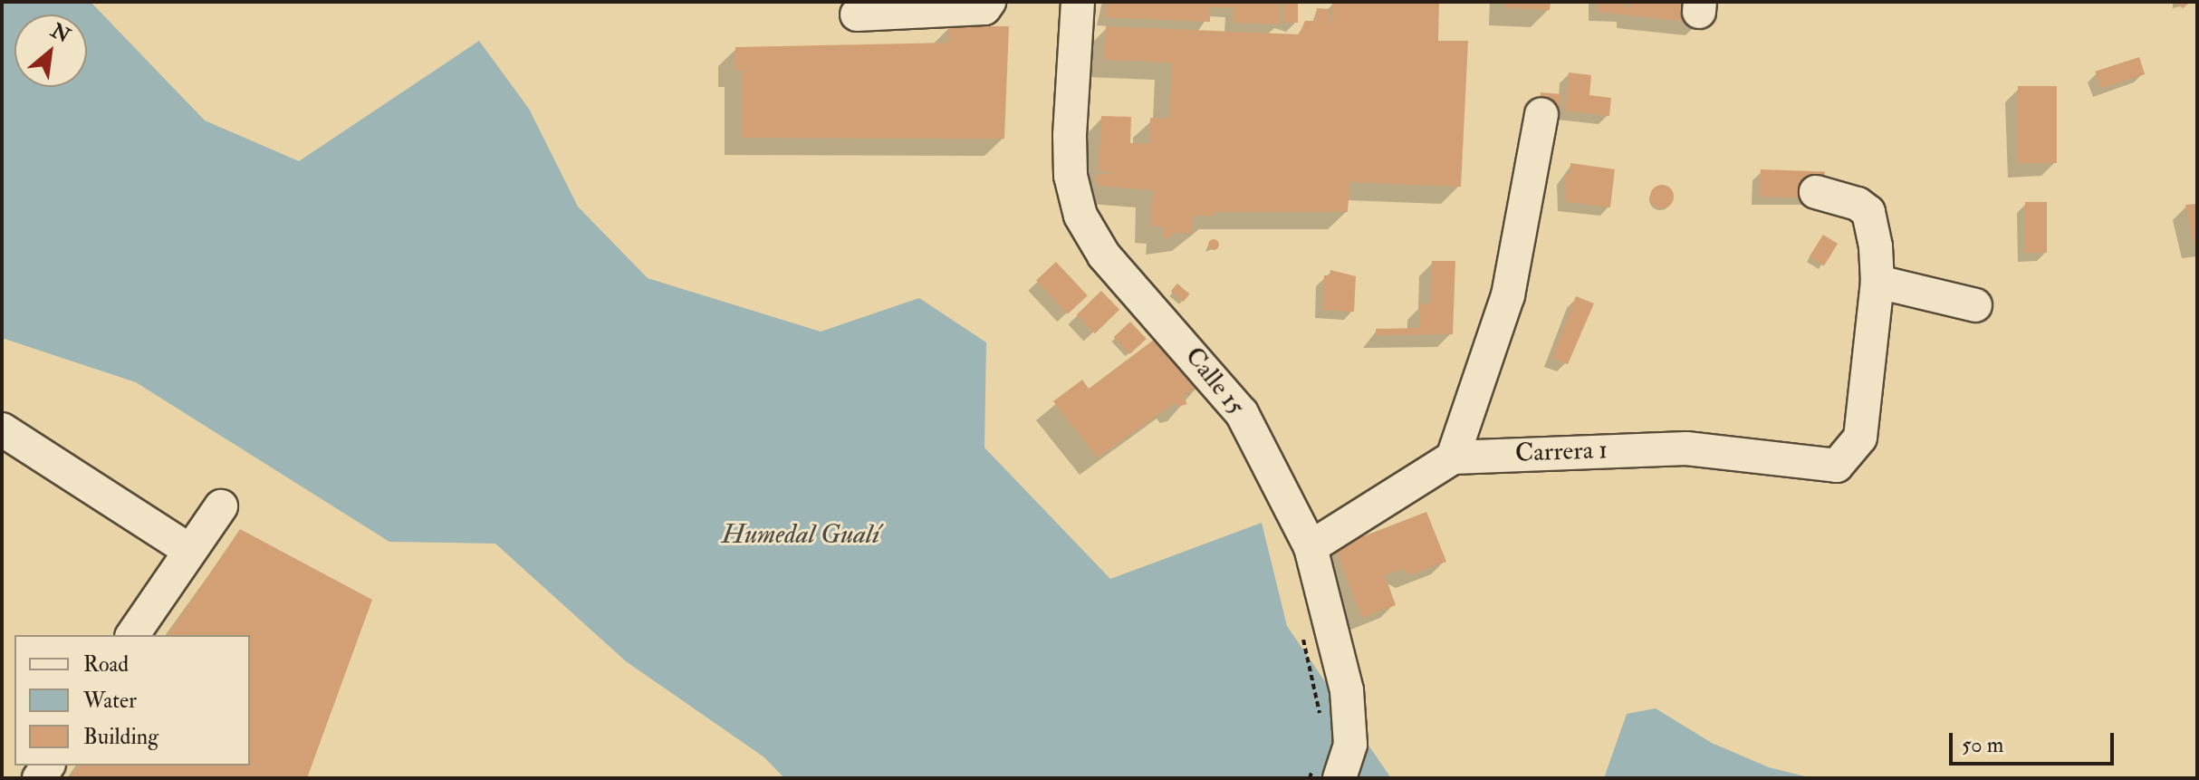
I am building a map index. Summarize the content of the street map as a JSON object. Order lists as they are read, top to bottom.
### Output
{
  "streets": {
    "street": ["Calle 15", "Carrera 1"]
  },
  "water": ["Humedal Gualí"],
  "legend": ["Road", "Water", "Building"],
  "scale_bar": "50 m",
  "north": "top right"
}
